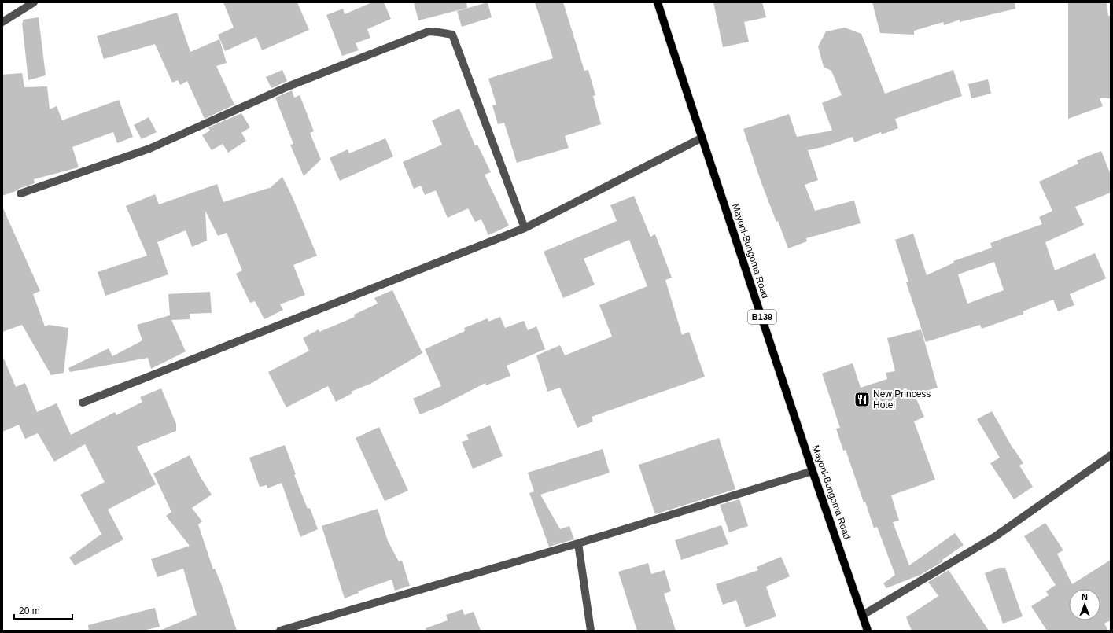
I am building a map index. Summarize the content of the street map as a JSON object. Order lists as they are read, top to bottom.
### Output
{
  "streets": {
    "main road": ["Mayoni-Bungoma Road", "B139"]
  },
  "places": {
    "restaurant": ["New Princess Hotel"]
  },
  "scale_bar": "20 m",
  "north": "top"
}
